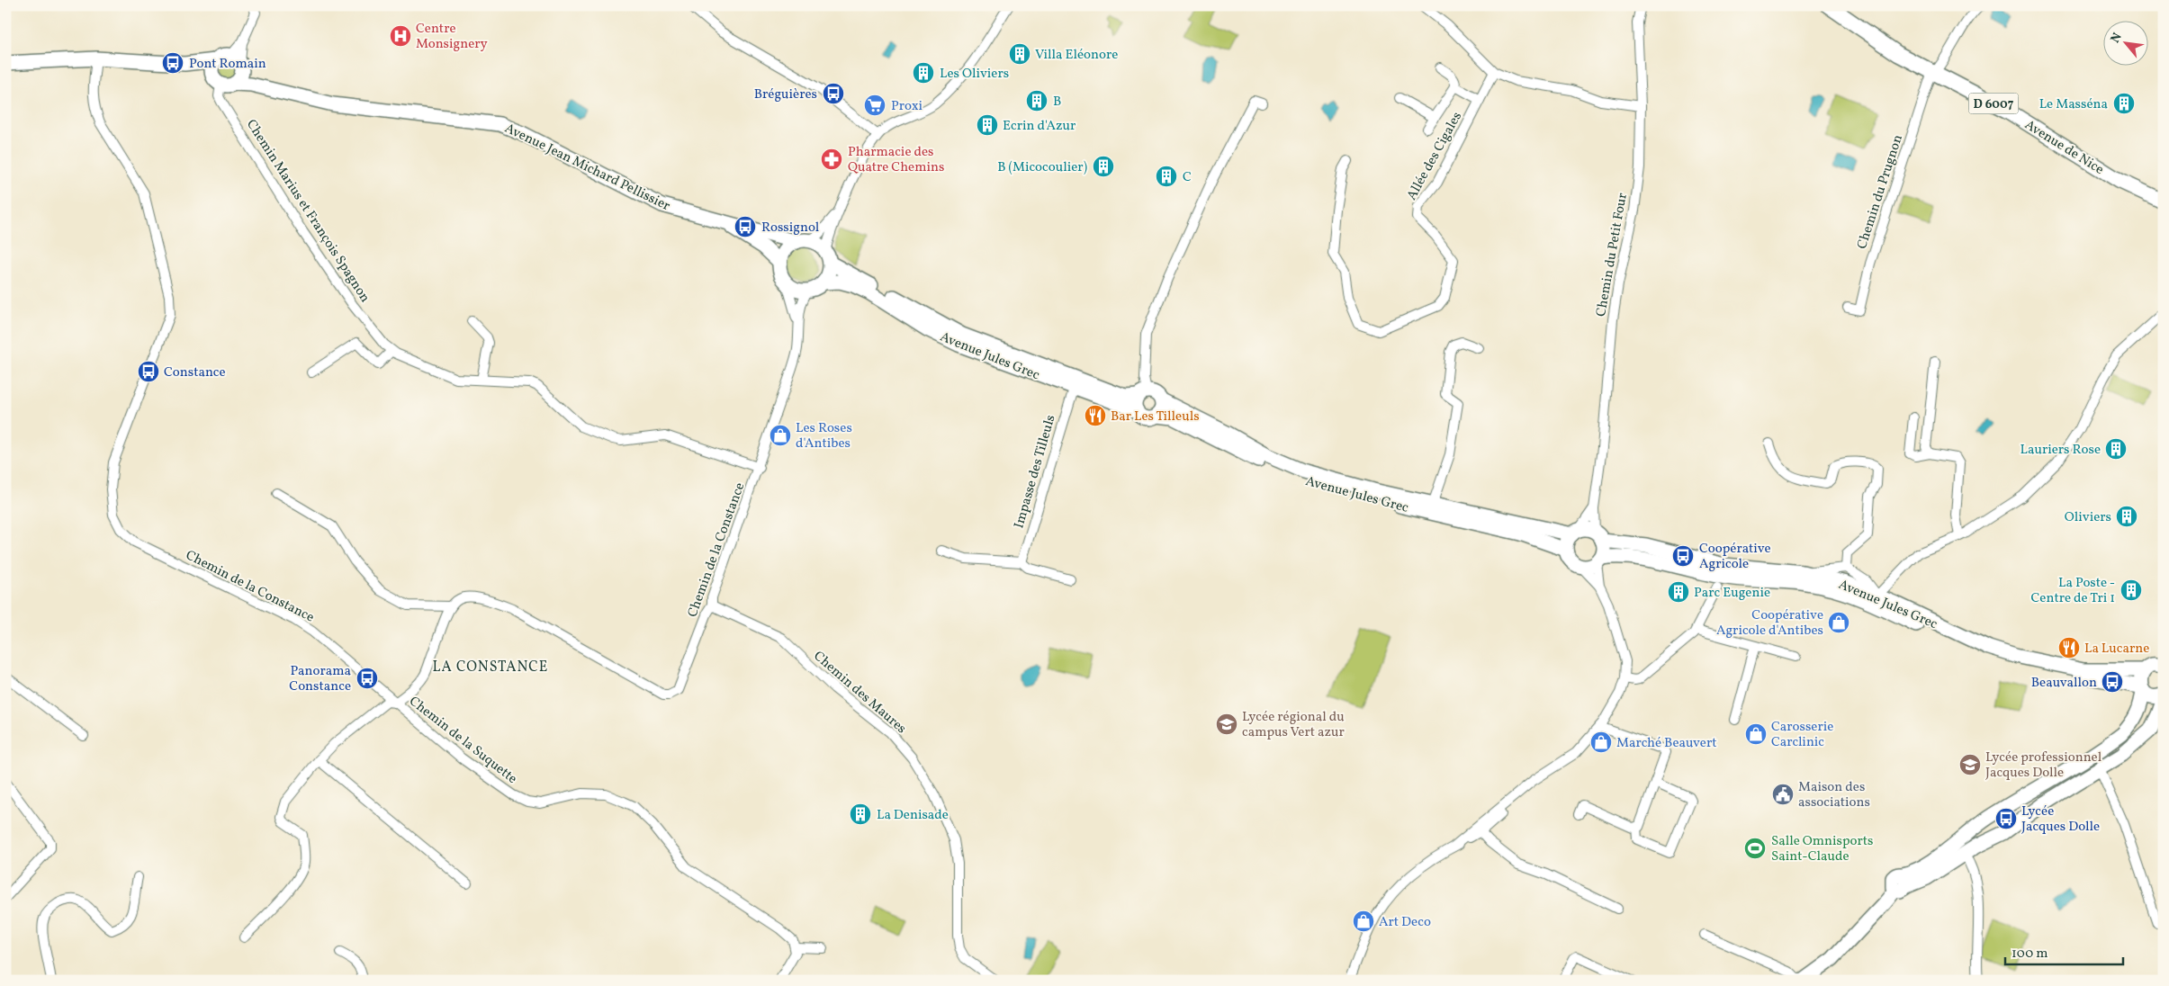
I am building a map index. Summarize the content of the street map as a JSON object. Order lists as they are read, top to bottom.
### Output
{
  "streets": {
    "main road": ["D 6007", "Avenue de Nice"],
    "street": [
      "Allée des Cigales",
      "Avenue Jean Michard Pellissier",
      "Chemin du Prugnon",
      "Chemin Marius et François Spagnon",
      "Chemin du Petit Four",
      "Avenue Jules Grec",
      "Impasse des Tilleuls",
      "Chemin de la Constance",
      "Chemin des Maures",
      "Chemin de la Suquette"
    ]
  },
  "crossings": [
    ["Avenue de Nice", "Chemin du Prugnon"],
    ["Avenue Jean Michard Pellissier", "Chemin Marius et François Spagnon"],
    ["Avenue Jean Michard Pellissier", "Avenue Jules Grec"],
    ["Avenue Jean Michard Pellissier", "Chemin de la Constance"],
    ["Chemin Marius et François Spagnon", "Chemin de la Constance"],
    ["Chemin du Petit Four", "Avenue Jules Grec"],
    ["Avenue Jules Grec", "Impasse des Tilleuls"],
    ["Avenue Jules Grec", "Chemin de la Constance"],
    ["Chemin de la Constance", "Chemin des Maures"],
    ["Chemin de la Constance", "Chemin de la Suquette"]
  ],
  "districts": ["LA CONSTANCE"],
  "places": {
    "hospital": ["Centre Monsignery"],
    "building": [
      "Villa Eléonore",
      "Les Oliviers",
      "B",
      "Le Masséna",
      "Ecrin d'Azur",
      "B (Micocoulier)",
      "C",
      "Lauriers Rose",
      "Oliviers",
      "La Poste - Centre de Tri 1",
      "Parc Eugenie",
      "La Denisade"
    ],
    "bus stop": [
      "Pont Romain",
      "Bréguières",
      "Rossignol",
      "Constance",
      "Coopérative Agricole",
      "Panorama Constance",
      "Beauvallon",
      "Lycée Jacques Dolle"
    ],
    "supermarket": ["Proxi"],
    "pharmacy": ["Pharmacie des Quatre Chemins"],
    "restaurant": ["Bar Les Tilleuls", "La Lucarne"],
    "shop": [
      "Les Roses d'Antibes",
      "Coopérative Agricole d'Antibes",
      "Carosserie Carclinic",
      "Marché Beauvert",
      "Art Deco"
    ],
    "school or university": ["Lycée régional du campus Vert azur", "Lycée professionnel Jacques Dolle"],
    "public building": ["Maison des associations"],
    "sports": ["Salle Omnisports Saint-Claude"]
  },
  "scale_bar": "100 m",
  "north": "top left"
}
